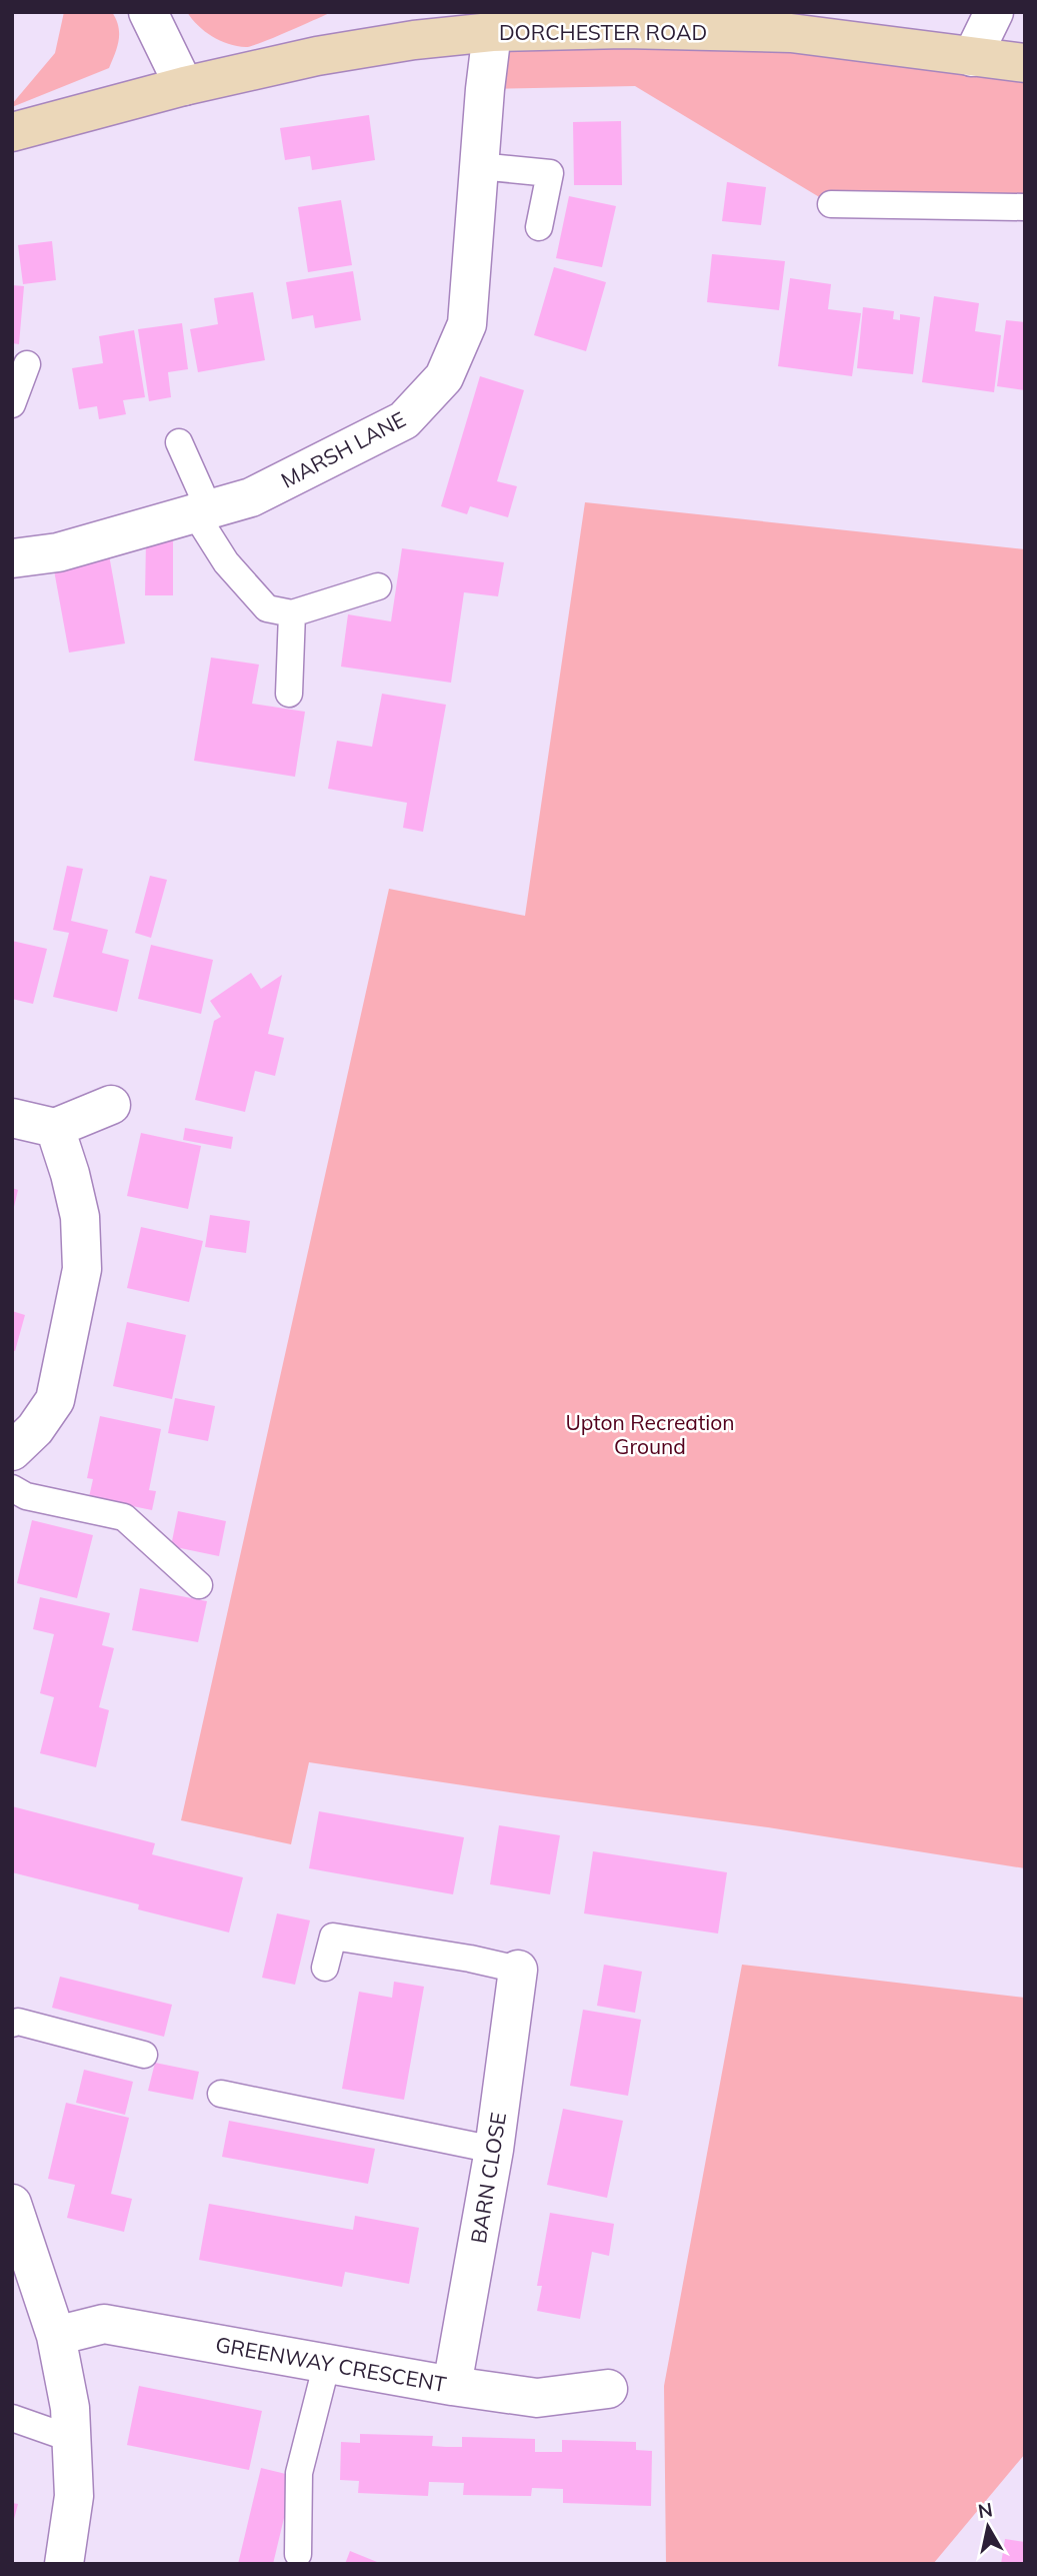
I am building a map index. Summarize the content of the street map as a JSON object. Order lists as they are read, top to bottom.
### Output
{
  "streets": {
    "main road": ["DORCHESTER ROAD"],
    "street": ["MARSH LANE", "BARN CLOSE", "GREENWAY CRESCENT"]
  },
  "crossings": [
    ["DORCHESTER ROAD", "MARSH LANE"],
    ["BARN CLOSE", "GREENWAY CRESCENT"]
  ],
  "parks": ["Upton Recreation Ground"],
  "north": "top"
}
